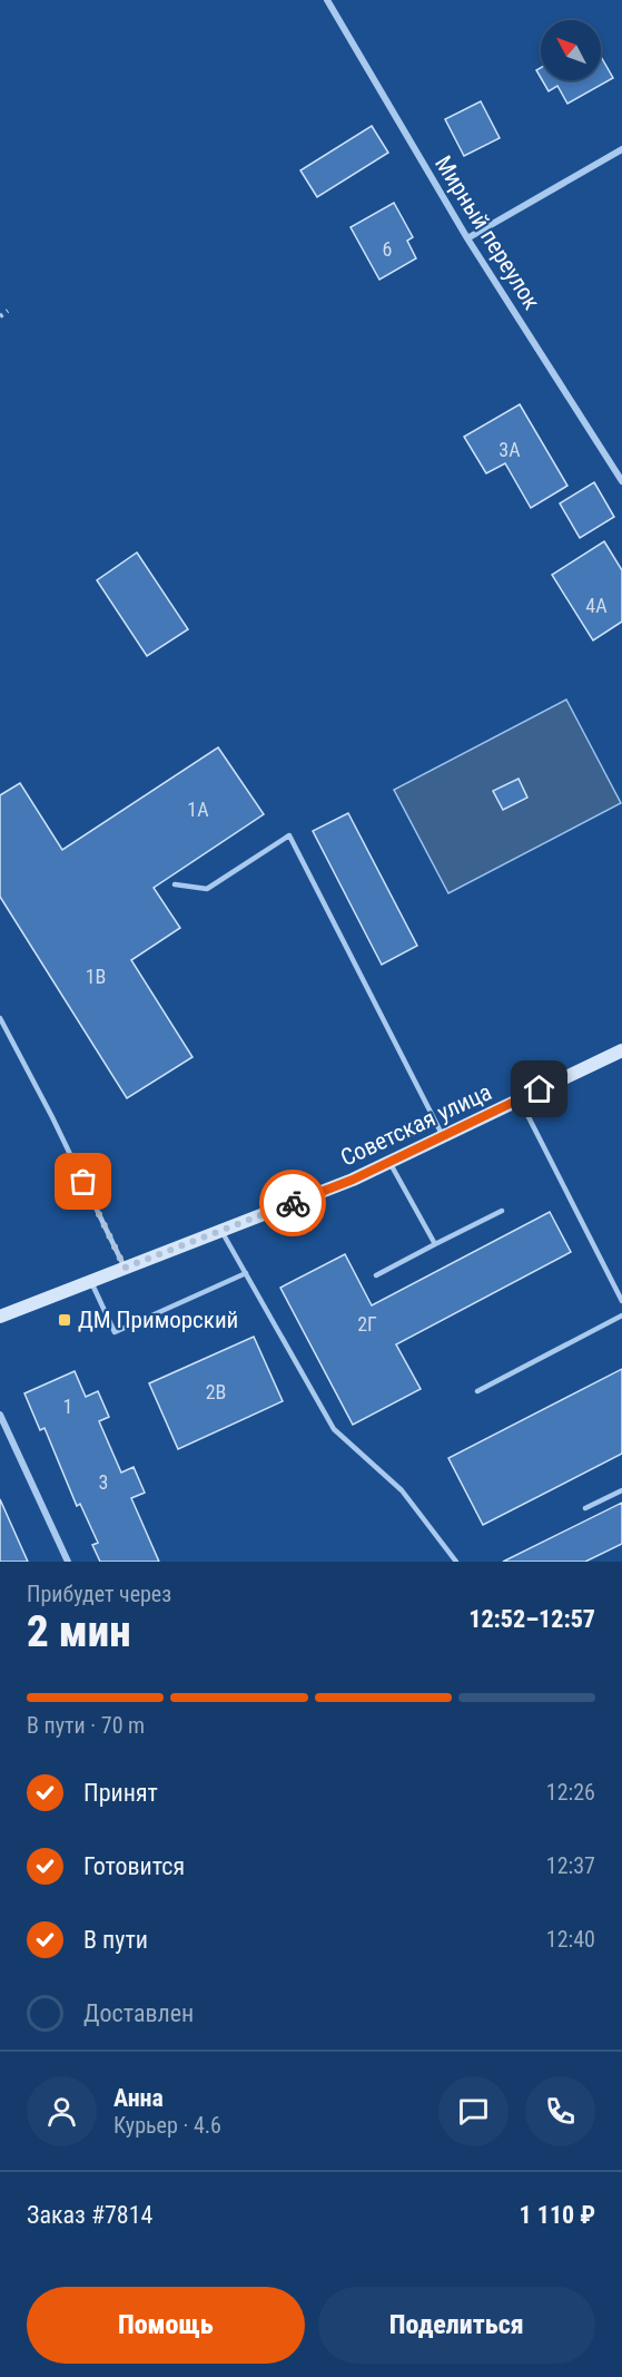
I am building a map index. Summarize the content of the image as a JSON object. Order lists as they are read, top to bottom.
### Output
{
  "streets": {
    "main road": ["Советская улица"],
    "street": ["Мирный переулок"]
  },
  "places": {
    "transit": ["ДМ Приморский"]
  },
  "house_numbers": [
    "6",
    "3А",
    "4А",
    "1А",
    "1В",
    "2Г",
    "2В",
    "1",
    "3"
  ],
  "north": "top left",
  "page": {
    "heading": ["2 мин", "Прибудет через", "12:52–12:57"],
    "panel": [
      "Анна",
      "Курьер · 4.6",
      "Заказ #7814",
      "1 110 ₽"
    ],
    "bar": "В пути · 70 m",
    "list": [
      ["Принят", "12:26"],
      ["Готовится", "12:37"],
      ["В пути", "12:40"],
      "Доставлен"
    ],
    "buttons": ["Помощь", "Поделиться"]
  }
}
